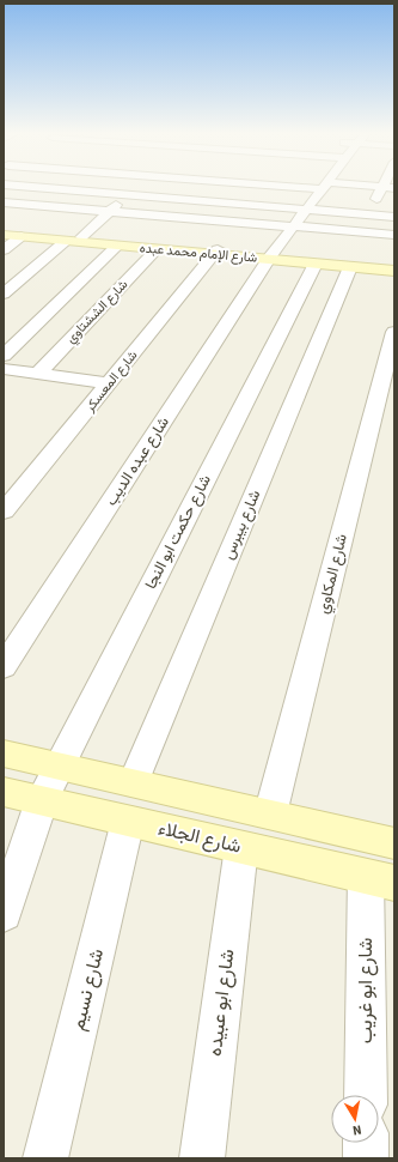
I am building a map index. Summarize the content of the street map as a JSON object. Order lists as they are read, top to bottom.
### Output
{
  "streets": {
    "street": [
      "شارع الإمام محمد عبده",
      "شارع الششتاوي",
      "شارع المعسكر",
      "شارع عبده الديب",
      "شارع بيبرس",
      "شارع حكمت ابو النجا",
      "شارع المكاوي",
      "شارع الجلاء",
      "شارع نسيم",
      "شارع ابو غريب",
      "شارع ابو عبيده"
    ]
  },
  "crossings": [
    ["شارع الإمام محمد عبده", "شارع الششتاوي"],
    ["شارع الإمام محمد عبده", "شارع المعسكر"],
    ["شارع الإمام محمد عبده", "شارع عبده الديب"],
    ["شارع الإمام محمد عبده", "شارع بيبرس"],
    ["شارع الإمام محمد عبده", "شارع حكمت ابو النجا"],
    ["شارع حكمت ابو النجا", "شارع الجلاء"],
    ["شارع الجلاء", "شارع نسيم"],
    ["شارع الجلاء", "شارع ابو غريب"],
    ["شارع الجلاء", "شارع ابو عبيده"]
  ],
  "north": "bottom"
}
